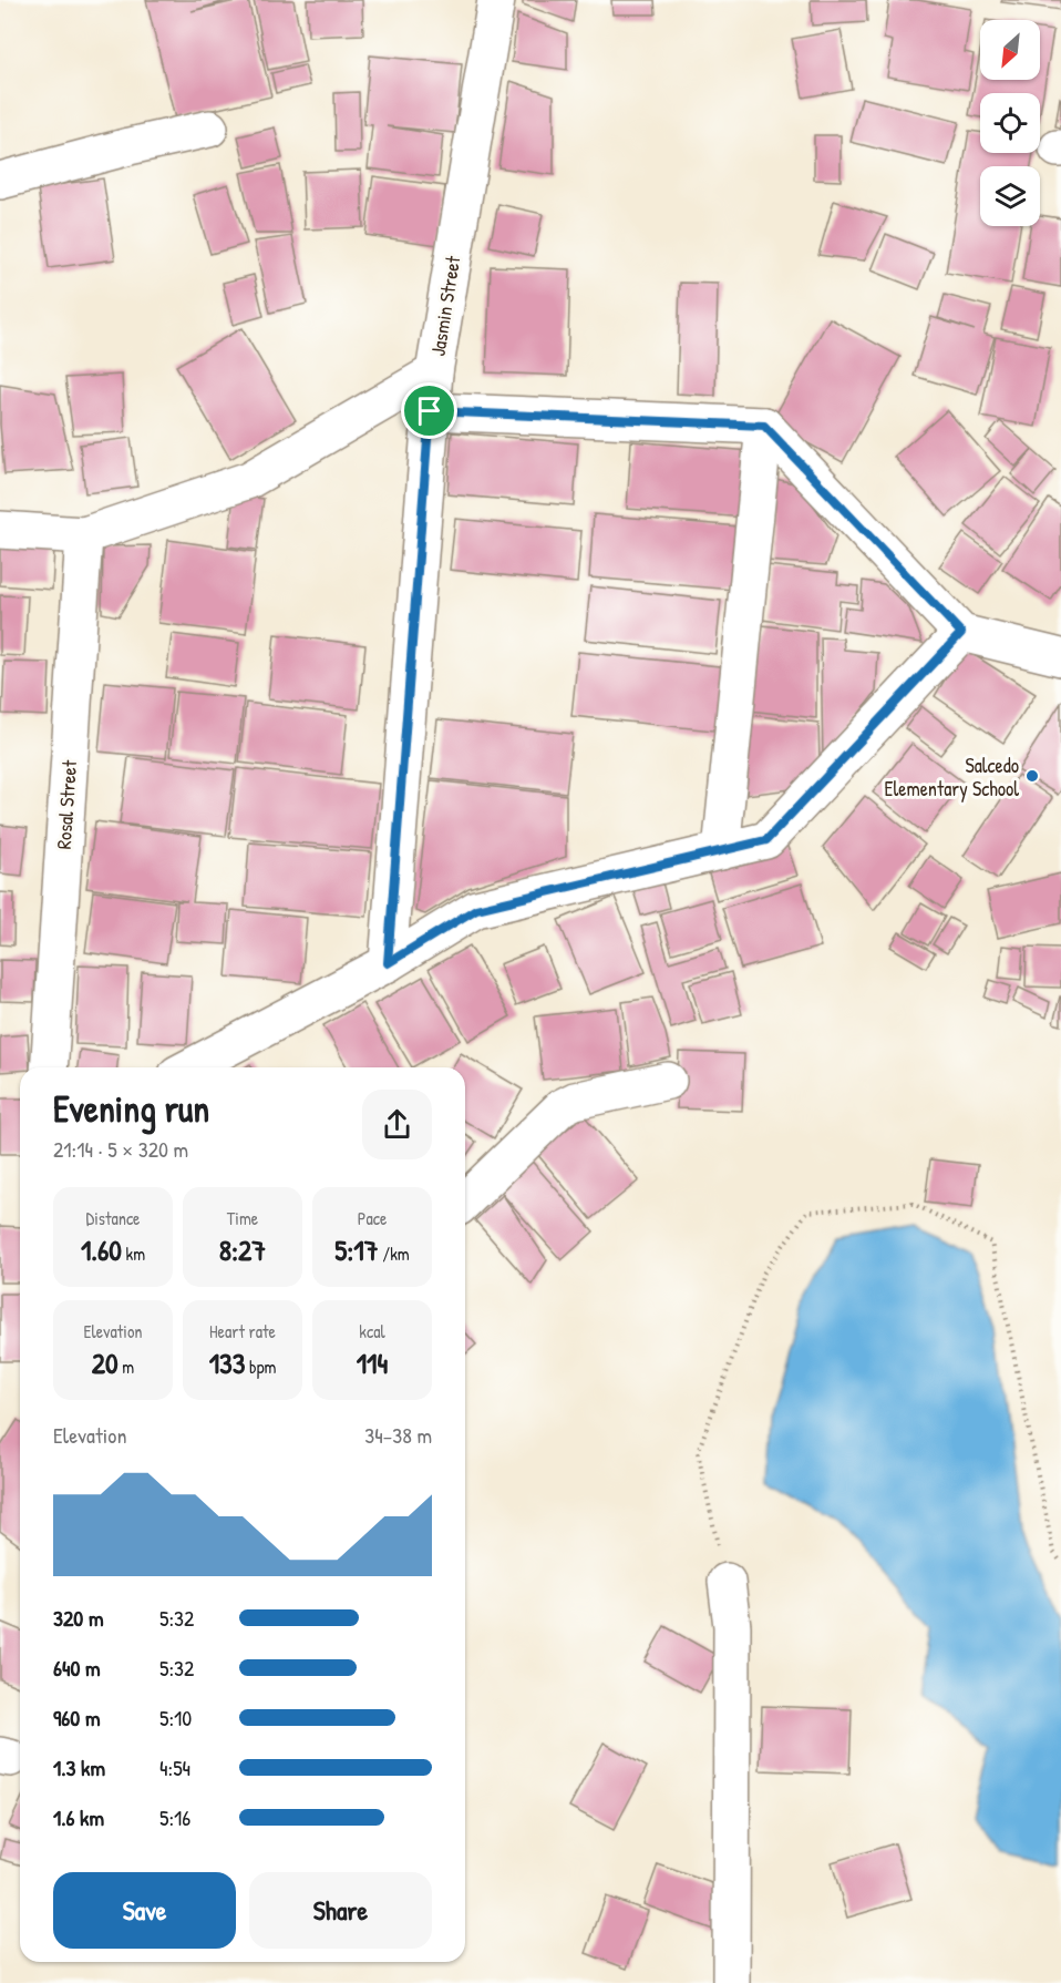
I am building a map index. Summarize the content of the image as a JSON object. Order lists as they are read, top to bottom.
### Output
{
  "streets": {
    "street": ["Jasmin Street", "Rosal Street"]
  },
  "places": ["Salcedo Elementary School"],
  "north": "bottom left",
  "page": {
    "heading": ["Evening run", "21:14 · 5 × 320 m"],
    "stats": [
      ["Distance", "1.60 km"],
      ["Time", "8:27"],
      ["Pace", "5:17 /km"],
      ["Elevation", "20 m"],
      ["Heart rate", "133 bpm"],
      ["kcal", "114"]
    ],
    "chart": ["Elevation", "34–38 m"],
    "list": [
      {
        "name": "320 m",
        "note": "5:32"
      },
      {
        "name": "640 m",
        "note": "5:32"
      },
      {
        "name": "960 m",
        "note": "5:10"
      },
      {
        "name": "1.3 km",
        "note": "4:54"
      },
      {
        "name": "1.6 km",
        "note": "5:16"
      }
    ],
    "buttons": ["Save", "Share"]
  }
}
